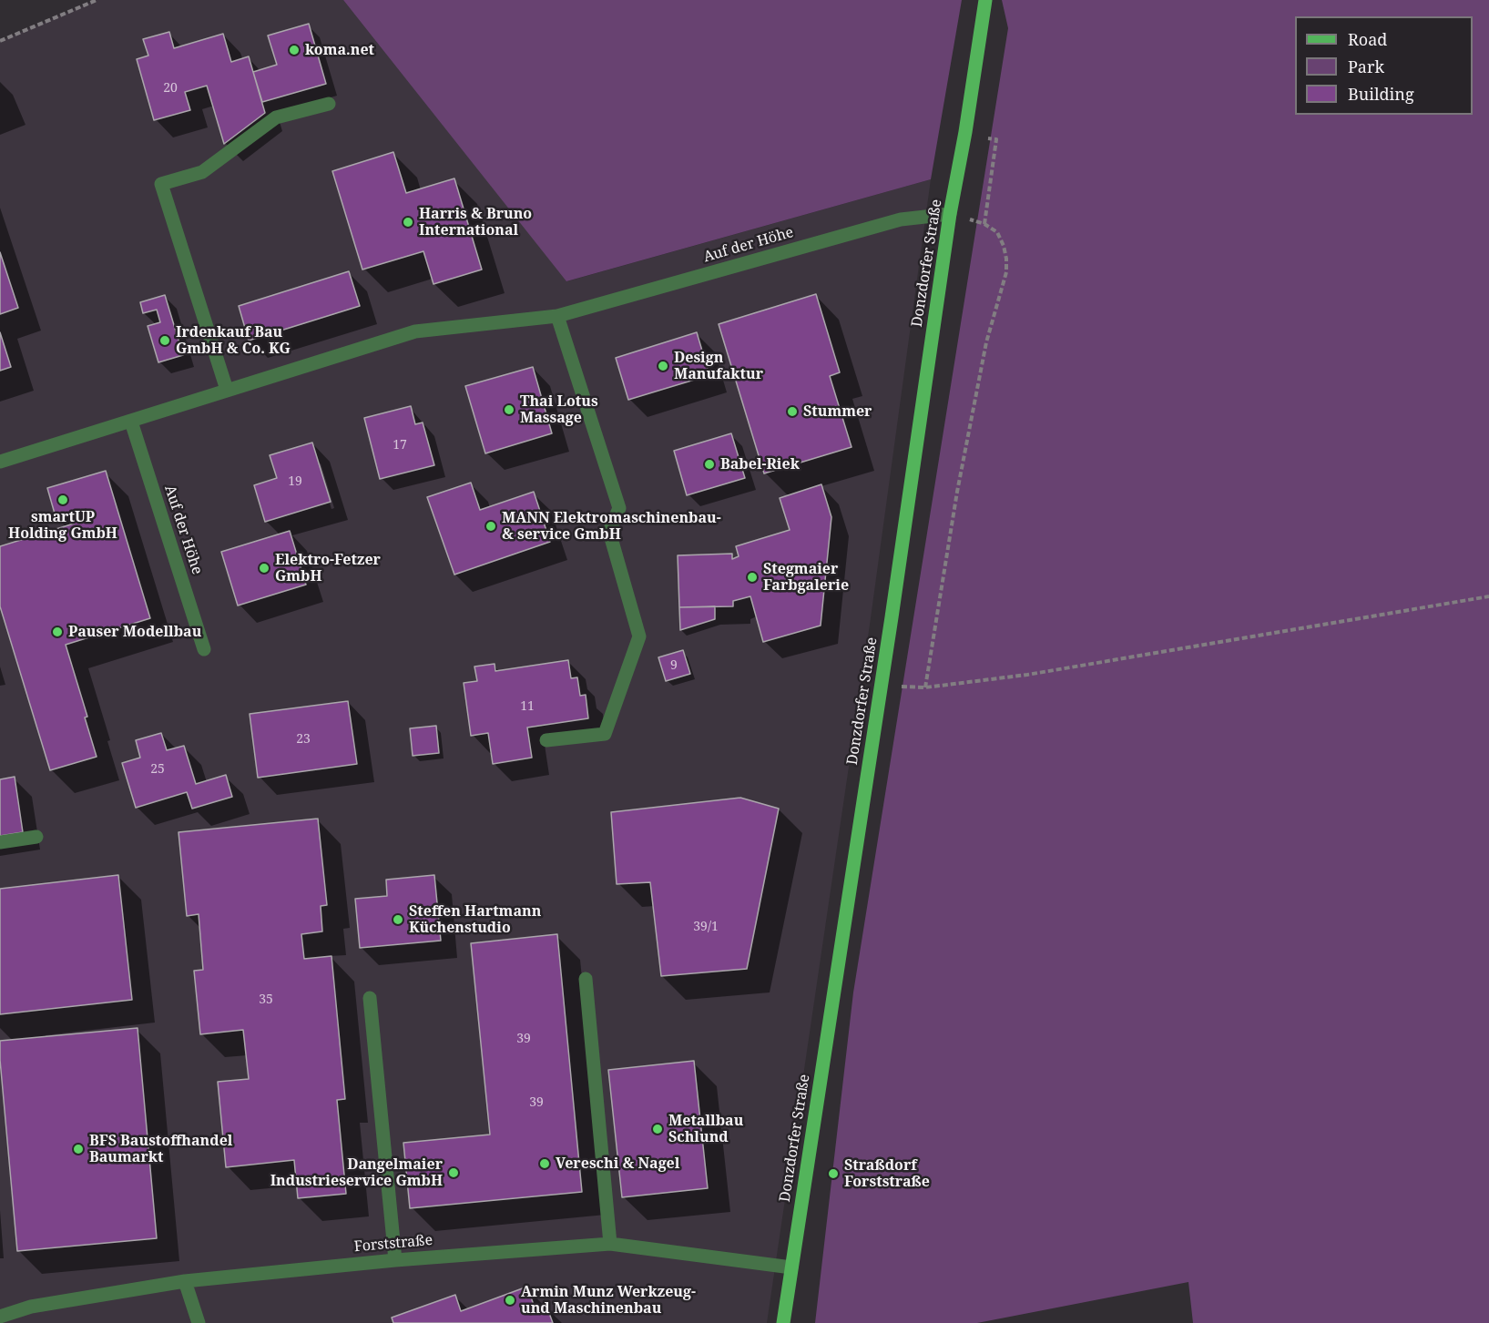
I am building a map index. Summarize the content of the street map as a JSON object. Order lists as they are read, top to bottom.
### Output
{
  "streets": {
    "main road": ["Donzdorfer Straße"],
    "street": ["Auf der Höhe", "Forststraße"]
  },
  "crossings": [
    ["Auf der Höhe", "Donzdorfer Straße"],
    ["Donzdorfer Straße", "Forststraße"]
  ],
  "places": [
    "koma.net",
    "Harris & Bruno International",
    "Irdenkauf Bau GmbH & Co. KG",
    "Design Manufaktur",
    "Thai Lotus Massage",
    "Stummer",
    "Babel-Riek",
    "smartUP Holding GmbH",
    "MANN Elektromaschinenbau- & service GmbH",
    "Elektro-Fetzer GmbH",
    "Stegmaier Farbgalerie",
    "Pauser Modellbau",
    "Steffen Hartmann Küchenstudio",
    "Metallbau Schlund",
    "BFS Baustoffhandel Baumarkt",
    "Vereschi & Nagel",
    "Dangelmaier Industrieservice GmbH",
    "Straßdorf Forststraße",
    "Armin Munz Werkzeug- und Maschinenbau"
  ],
  "house_numbers": [
    "20",
    "17",
    "19",
    "9",
    "11",
    "23",
    "25",
    "39/1",
    "35",
    "39",
    "39"
  ],
  "legend": ["Road", "Park", "Building"]
}
